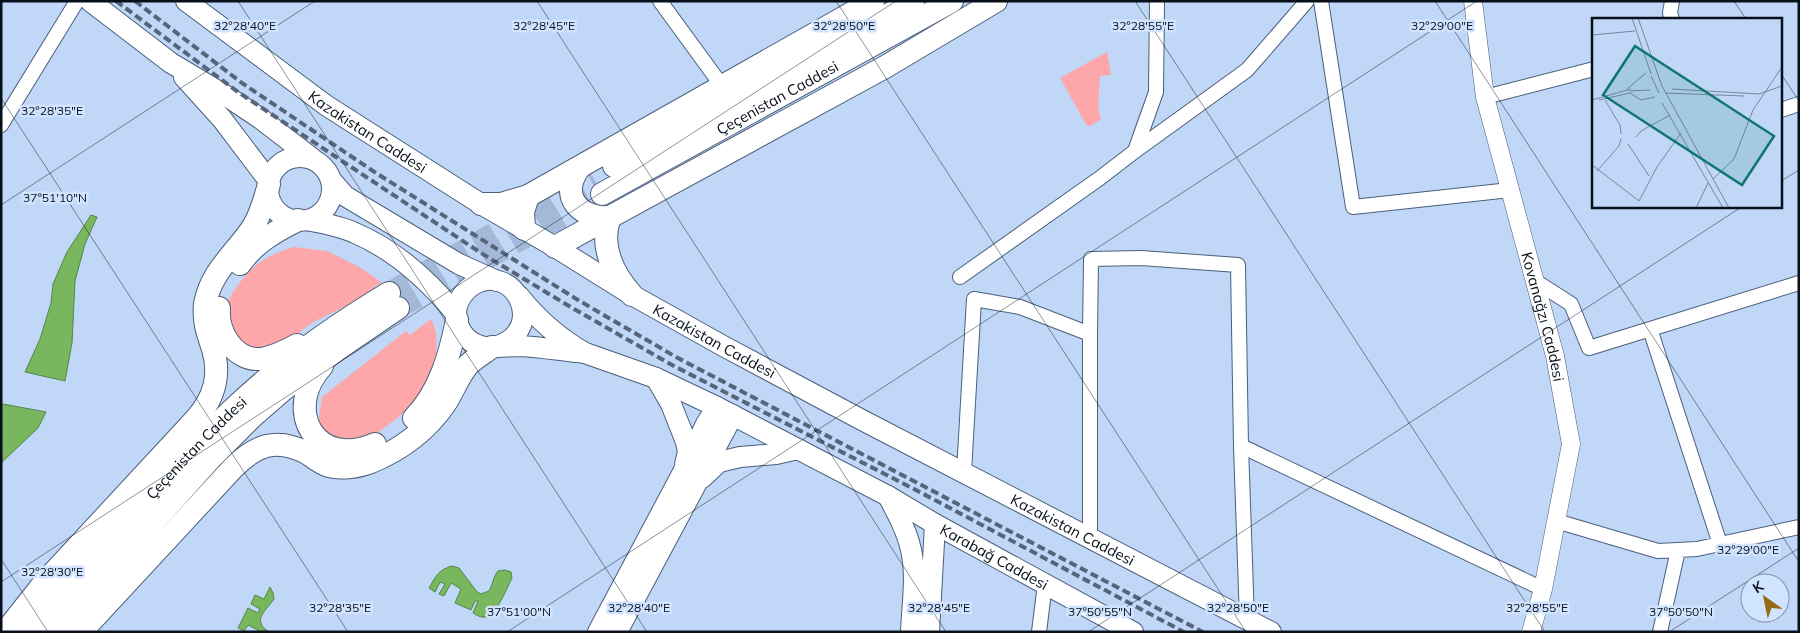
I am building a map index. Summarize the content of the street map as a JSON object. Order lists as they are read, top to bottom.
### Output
{
  "streets": {
    "main road": ["Çeçenistan Caddesi", "Kazakistan Caddesi", "Karabağ Caddesi"],
    "street": ["Kovanağzı Caddesi"]
  },
  "north": "top left",
  "coordinates": [
    "32°28'50\"E",
    "32°28'40\"E",
    "32°28'45\"E",
    "32°28'55\"E",
    "32°29'00\"E",
    "32°28'35\"E",
    "37°51'10\"N",
    "32°28'30\"E",
    "37°51'00\"N",
    "37°50'55\"N",
    "37°50'50\"N"
  ]
}
